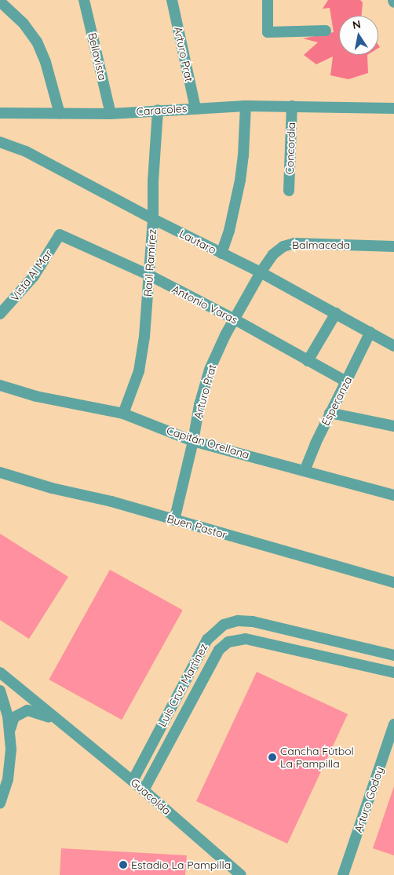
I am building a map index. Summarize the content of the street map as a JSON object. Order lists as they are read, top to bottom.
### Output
{
  "streets": {
    "street": [
      "Arturo Prat",
      "Bellavista",
      "Caracoles",
      "Concordia",
      "Lautaro",
      "Balmaceda",
      "Raúl Ramírez",
      "Vista Al Mar",
      "Antonio Varas",
      "Esperanza",
      "Capitán Orellana",
      "Buen Pastor",
      "Luis Cruz Martínez",
      "Guacolda",
      "Arturo Godoy"
    ]
  },
  "crossings": [
    ["Arturo Prat", "Caracoles"],
    ["Arturo Prat", "Lautaro"],
    ["Arturo Prat", "Balmaceda"],
    ["Arturo Prat", "Antonio Varas"],
    ["Arturo Prat", "Capitán Orellana"],
    ["Arturo Prat", "Buen Pastor"],
    ["Bellavista", "Caracoles"],
    ["Caracoles", "Concordia"],
    ["Caracoles", "Raúl Ramírez"],
    ["Lautaro", "Balmaceda"],
    ["Lautaro", "Raúl Ramírez"],
    ["Lautaro", "Esperanza"],
    ["Raúl Ramírez", "Antonio Varas"],
    ["Raúl Ramírez", "Capitán Orellana"],
    ["Vista Al Mar", "Antonio Varas"],
    ["Antonio Varas", "Esperanza"],
    ["Esperanza", "Capitán Orellana"],
    ["Luis Cruz Martínez", "Guacolda"]
  ],
  "places": ["Cancha Fútbol La Pampilla", "Estadio La Pampilla"],
  "north": "top"
}
